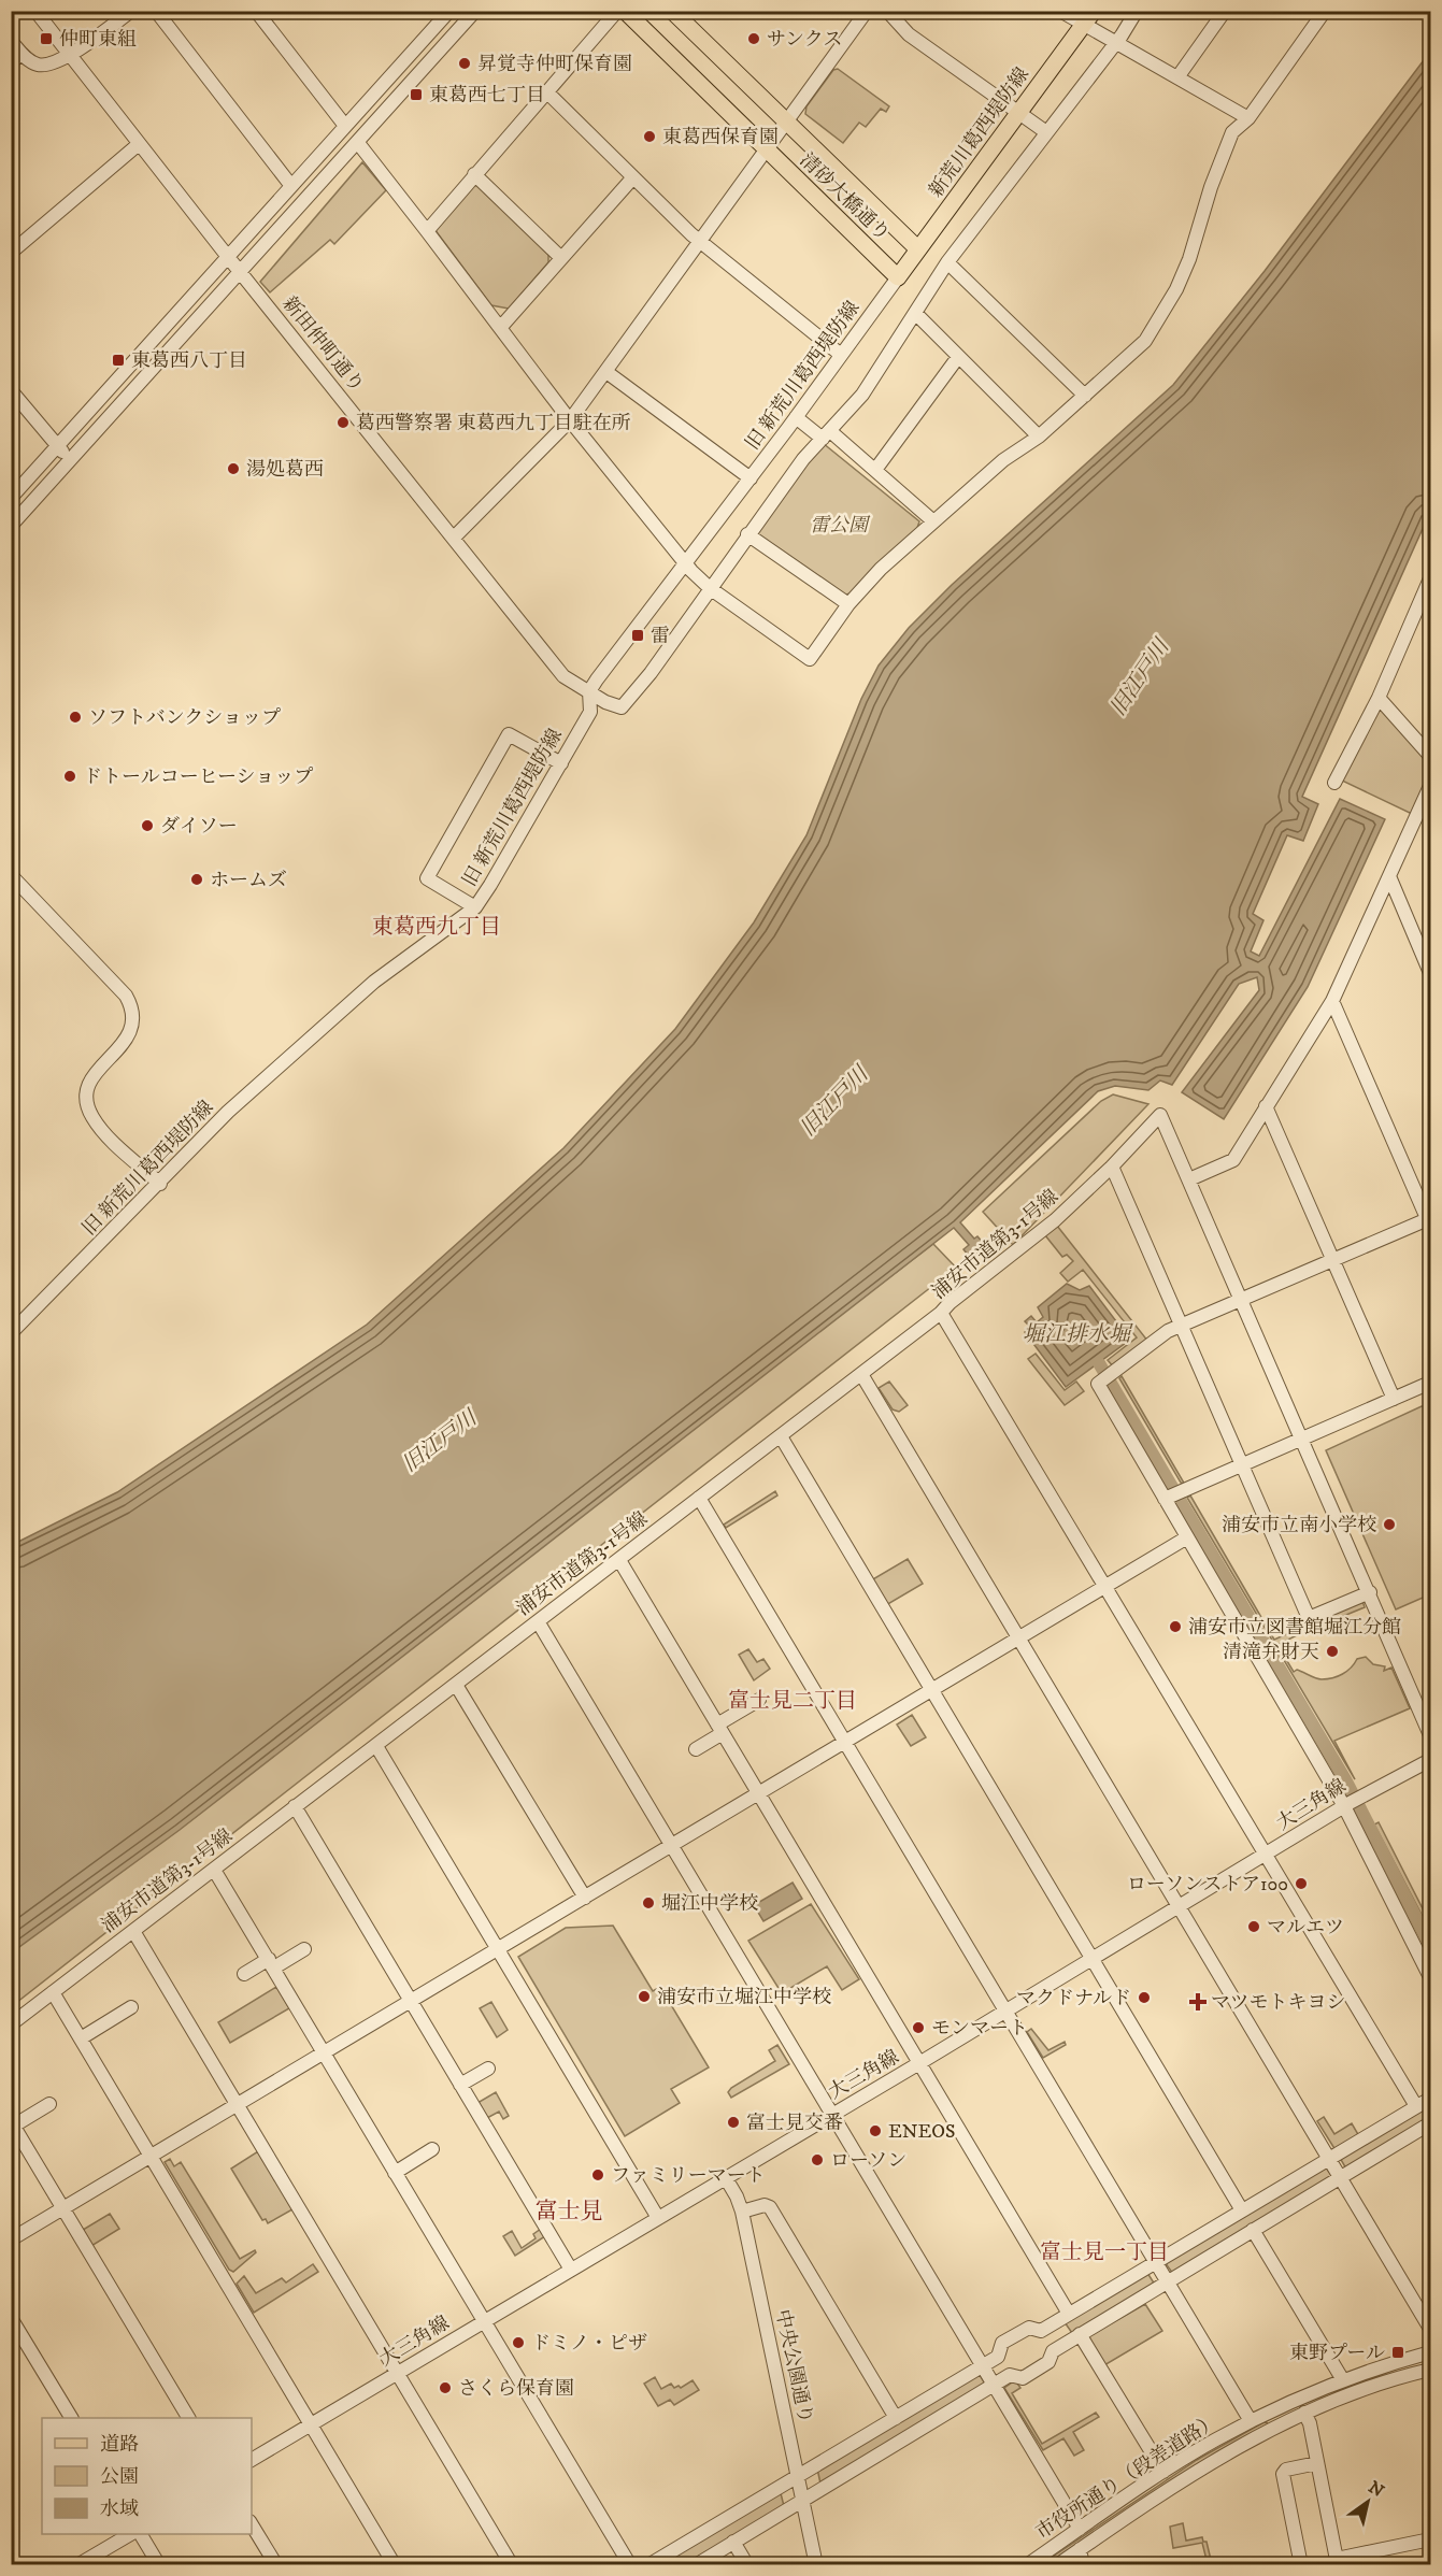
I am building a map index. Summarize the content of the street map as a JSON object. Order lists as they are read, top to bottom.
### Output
{
  "streets": {
    "main road": ["新荒川葛西堤防線", "清砂大橋通り"],
    "street": [
      "新田仲町通り",
      "旧 新荒川葛西堤防線",
      "浦安市道第3-1号線",
      "大三角線",
      "中央公園通り",
      "市役所通り（段差道路）"
    ]
  },
  "crossings": [
    ["新荒川葛西堤防線", "清砂大橋通り"],
    ["新荒川葛西堤防線", "旧 新荒川葛西堤防線"],
    ["清砂大橋通り", "旧 新荒川葛西堤防線"],
    ["新田仲町通り", "旧 新荒川葛西堤防線"],
    ["大三角線", "中央公園通り"]
  ],
  "districts": [
    "東葛西九丁目",
    "富士見二丁目",
    "富士見",
    "富士見一丁目"
  ],
  "water": ["旧江戸川", "堀江排水堀"],
  "parks": ["雷公園"],
  "places": {
    "transit": [
      "仲町東組",
      "東葛西七丁目",
      "東葛西八丁目",
      "雷",
      "東野プール"
    ],
    "other": [
      "サンクス",
      "昇覚寺仲町保育園",
      "東葛西保育園",
      "葛西警察署 東葛西九丁目駐在所",
      "湯処葛西",
      "ソフトバンクショップ",
      "ドトールコーヒーショップ",
      "ダイソー",
      "ホームズ",
      "浦安市立南小学校",
      "浦安市立図書館堀江分館",
      "清滝弁財天",
      "ローソンストア100",
      "堀江中学校",
      "マルエツ",
      "浦安市立堀江中学校",
      "マクドナルド",
      "モンマート",
      "富士見交番",
      "ENEOS",
      "ローソン",
      "ファミリーマート",
      "ドミノ・ピザ",
      "さくら保育園"
    ],
    "health": ["マツモトキヨシ"]
  },
  "legend": ["道路", "公園", "水域"],
  "north": "top right"
}
